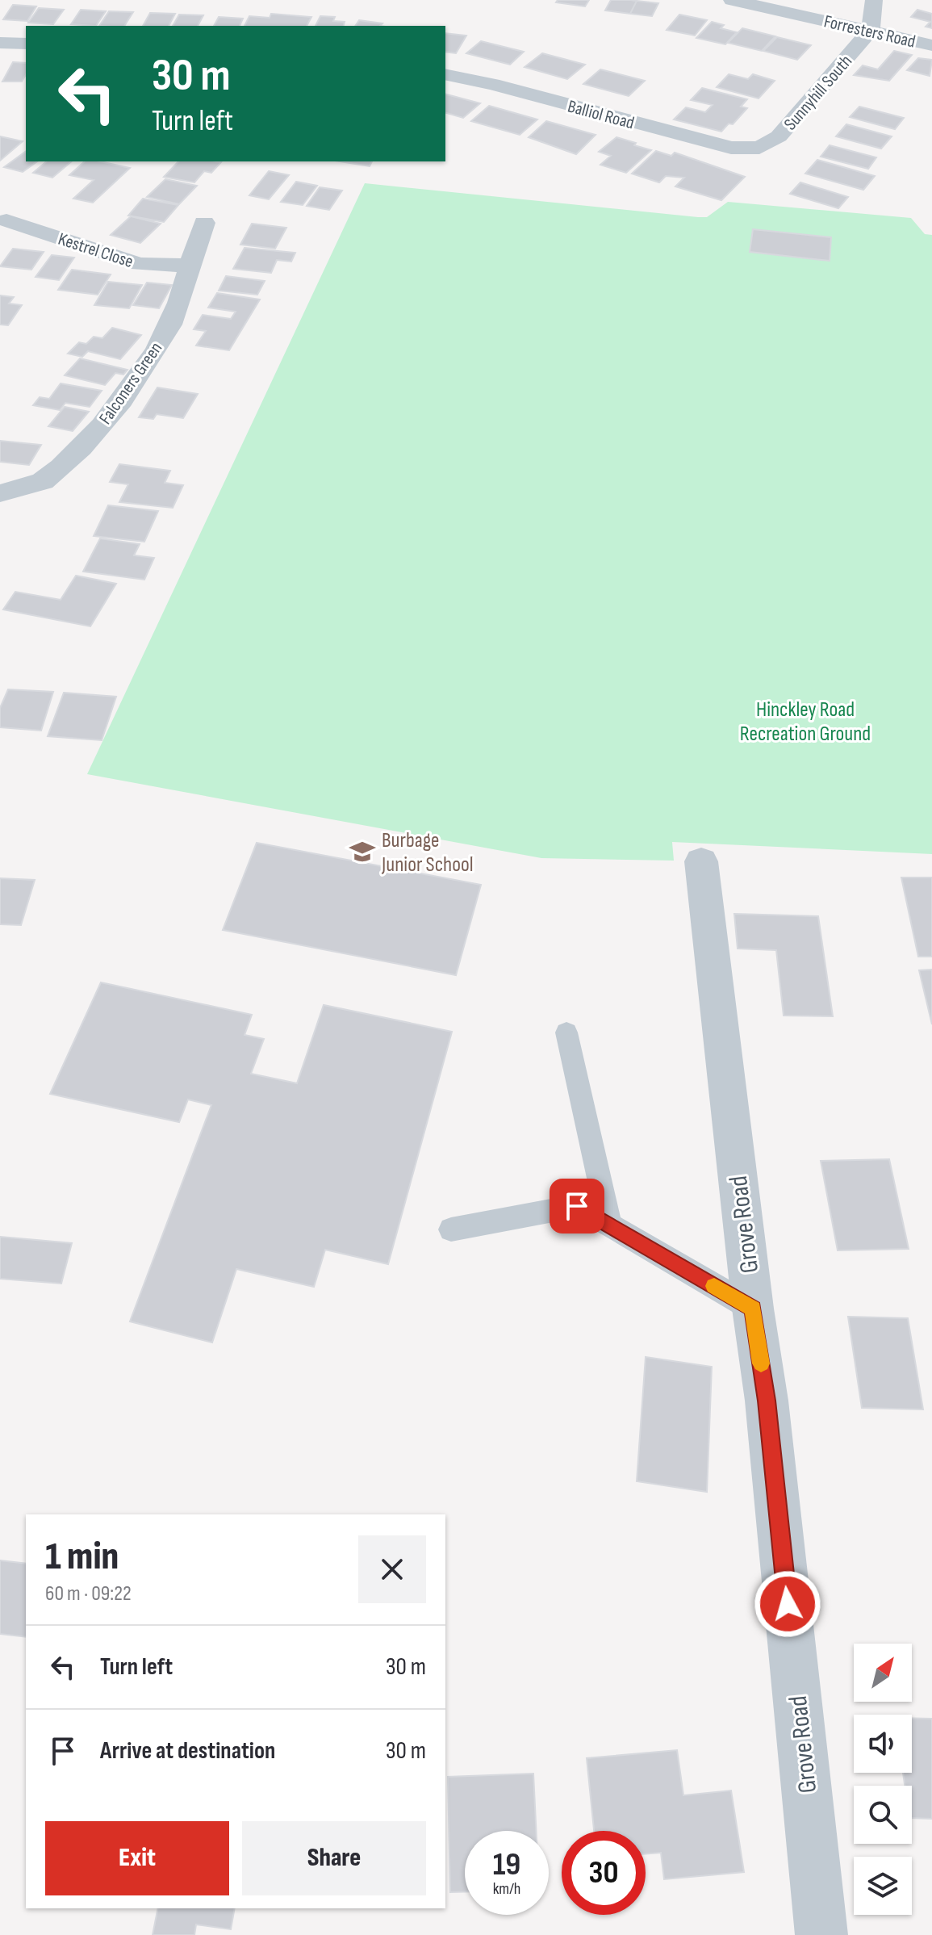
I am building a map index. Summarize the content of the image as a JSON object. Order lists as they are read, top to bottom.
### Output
{
  "streets": {
    "street": [
      "Forresters Road",
      "Sunnyhill South",
      "Balliol Road",
      "Kestrel Close",
      "Falconers Green",
      "Grove Road"
    ]
  },
  "crossings": [
    ["Forresters Road", "Sunnyhill South"],
    ["Sunnyhill South", "Balliol Road"],
    ["Kestrel Close", "Falconers Green"]
  ],
  "parks": ["Hinckley Road Recreation Ground"],
  "places": {
    "school or university": ["Burbage Junior School"]
  },
  "north": "top right",
  "page": {
    "turn": ["30 m", "Turn left"],
    "heading": ["1 min", "60 m · 09:22"],
    "list": [
      {
        "name": "Turn left",
        "value": "30 m"
      },
      {
        "name": "Arrive at destination",
        "value": "30 m"
      }
    ],
    "buttons": ["Exit", "Share"],
    "speed": "19 km/h",
    "limit": "30"
  }
}
